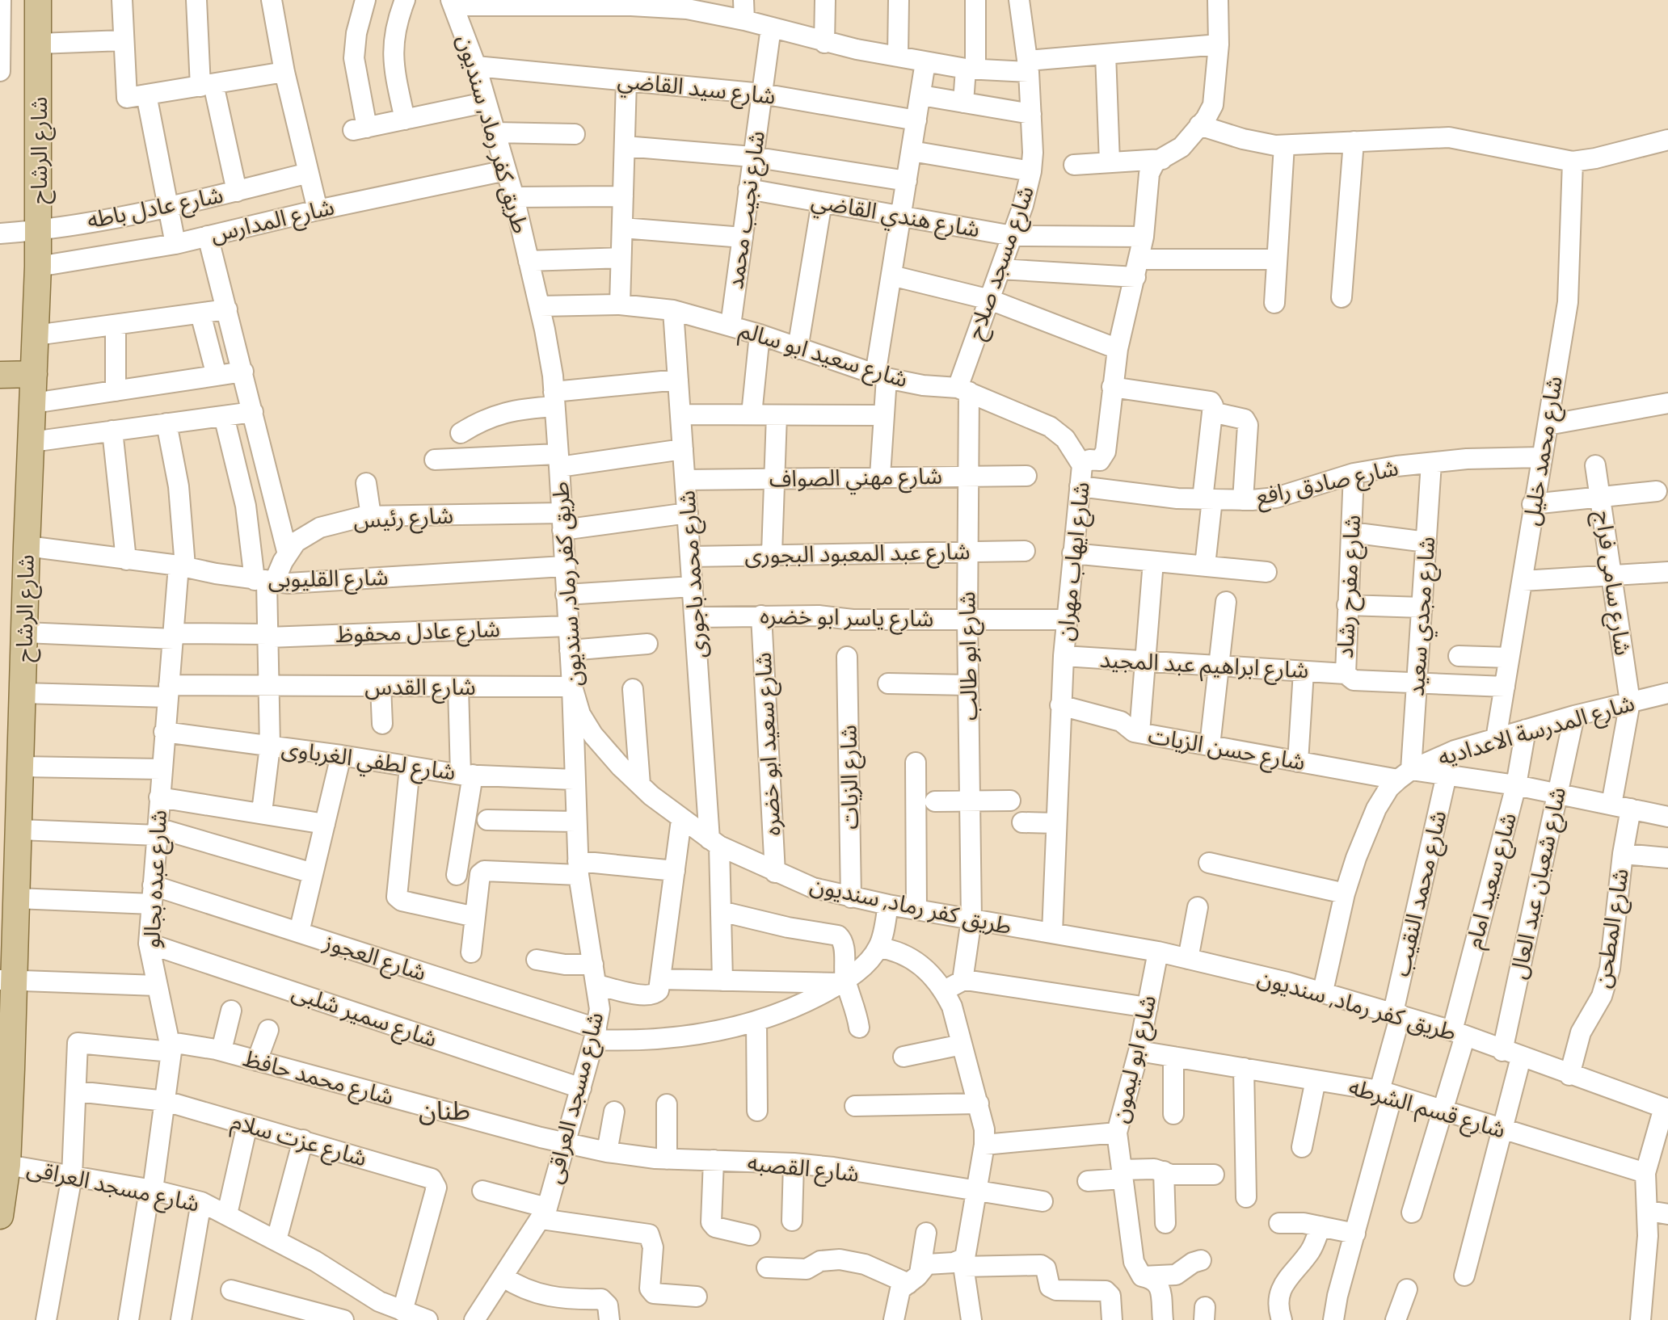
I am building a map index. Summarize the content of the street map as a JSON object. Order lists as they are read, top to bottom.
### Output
{
  "streets": {
    "main road": ["شارع الرشاح"],
    "street": [
      "شارع سيد القاضي",
      "طريق كفر رماد, سنديون",
      "شارع عادل باطه",
      "شارع نجيب محمد",
      "شارع هندي القاضي",
      "شارع المدارس",
      "شارع مسجد صلاح",
      "شارع سعيد ابو سالم",
      "شارع محمد خليل",
      "شارع مهني الصواف",
      "شارع صادق رافع",
      "شارع رئيس",
      "شارع عبد المعبود البجورى",
      "شارع ايهاب مهران",
      "شارع محمد باجورى",
      "شارع القليوبى",
      "شارع سامى فراج",
      "شارع مفرح رشاد",
      "شارع مجدي سعيد",
      "شارع ياسر ابو خضره",
      "شارع عادل محفوظ",
      "شارع ابو طالب",
      "شارع ابراهيم عبد المجيد",
      "شارع القدس",
      "شارع المدرسة الاعداديه",
      "شارع سعيد ابو خضره",
      "شارع حسن الزيات",
      "شارع لطفي الغرباوى",
      "شارع الزيات",
      "شارع عبده بجالو",
      "شارع سعيد امام",
      "شارع شعبان عبد العال",
      "شارع محمد النقيب",
      "شارع المطحن",
      "شارع العجوز",
      "شارع سمير شلبى",
      "شارع ابو ليمون",
      "شارع محمد حافظ",
      "شارع مسجد العراقى",
      "شارع قسم الشرطه",
      "شارع عزت سلام",
      "شارع القصبه"
    ]
  },
  "crossings": [
    ["شارع سيد القاضي", "طريق كفر رماد, سنديون"],
    ["شارع سيد القاضي", "شارع نجيب محمد"],
    ["طريق كفر رماد, سنديون", "شارع المدارس"],
    ["طريق كفر رماد, سنديون", "شارع سعيد ابو سالم"],
    ["طريق كفر رماد, سنديون", "شارع رئيس"],
    ["طريق كفر رماد, سنديون", "شارع ايهاب مهران"],
    ["طريق كفر رماد, سنديون", "شارع محمد باجورى"],
    ["طريق كفر رماد, سنديون", "شارع القليوبى"],
    ["طريق كفر رماد, سنديون", "شارع عادل محفوظ"],
    ["طريق كفر رماد, سنديون", "شارع ابو طالب"],
    ["طريق كفر رماد, سنديون", "شارع القدس"],
    ["طريق كفر رماد, سنديون", "شارع المدرسة الاعداديه"],
    ["طريق كفر رماد, سنديون", "شارع سعيد ابو خضره"],
    ["طريق كفر رماد, سنديون", "شارع الزيات"],
    ["طريق كفر رماد, سنديون", "شارع سعيد امام"],
    ["طريق كفر رماد, سنديون", "شارع شعبان عبد العال"],
    ["طريق كفر رماد, سنديون", "شارع محمد النقيب"],
    ["طريق كفر رماد, سنديون", "شارع المطحن"],
    ["طريق كفر رماد, سنديون", "شارع ابو ليمون"],
    ["طريق كفر رماد, سنديون", "شارع مسجد العراقى"],
    ["شارع الرشاح", "شارع عادل باطه"],
    ["شارع الرشاح", "شارع المدارس"],
    ["شارع الرشاح", "شارع القليوبى"],
    ["شارع الرشاح", "شارع عادل محفوظ"],
    ["شارع الرشاح", "شارع القدس"],
    ["شارع الرشاح", "شارع العجوز"],
    ["شارع الرشاح", "شارع مسجد العراقى"],
    ["شارع نجيب محمد", "شارع هندي القاضي"],
    ["شارع نجيب محمد", "شارع سعيد ابو سالم"],
    ["شارع هندي القاضي", "شارع مسجد صلاح"],
    ["شارع هندي القاضي", "شارع ايهاب مهران"],
    ["شارع مسجد صلاح", "شارع سعيد ابو سالم"],
    ["شارع مسجد صلاح", "شارع ابو طالب"],
    ["شارع سعيد ابو سالم", "شارع ايهاب مهران"],
    ["شارع سعيد ابو سالم", "شارع محمد باجورى"],
    ["شارع سعيد ابو سالم", "شارع ابو طالب"],
    ["شارع محمد خليل", "شارع صادق رافع"],
    ["شارع محمد خليل", "شارع مفرح رشاد"],
    ["شارع محمد خليل", "شارع المدرسة الاعداديه"],
    ["شارع مهني الصواف", "شارع محمد باجورى"],
    ["شارع مهني الصواف", "شارع ابو طالب"],
    ["شارع صادق رافع", "شارع ايهاب مهران"],
    ["شارع صادق رافع", "شارع مفرح رشاد"],
    ["شارع صادق رافع", "شارع مجدي سعيد"],
    ["شارع رئيس", "شارع القليوبى"],
    ["شارع عبد المعبود البجورى", "شارع محمد باجورى"],
    ["شارع عبد المعبود البجورى", "شارع ابو طالب"],
    ["شارع ايهاب مهران", "شارع ياسر ابو خضره"],
    ["شارع ايهاب مهران", "شارع ابراهيم عبد المجيد"],
    ["شارع ايهاب مهران", "شارع حسن الزيات"],
    ["شارع محمد باجورى", "شارع ياسر ابو خضره"],
    ["شارع القليوبى", "شارع عبده بجالو"],
    ["شارع سامى فراج", "شارع المدرسة الاعداديه"],
    ["شارع سامى فراج", "شارع حسن الزيات"],
    ["شارع مفرح رشاد", "شارع مجدي سعيد"],
    ["شارع مفرح رشاد", "شارع ابراهيم عبد المجيد"],
    ["شارع مجدي سعيد", "شارع المدرسة الاعداديه"],
    ["شارع مجدي سعيد", "شارع حسن الزيات"],
    ["شارع ياسر ابو خضره", "شارع ابو طالب"],
    ["شارع ياسر ابو خضره", "شارع سعيد ابو خضره"],
    ["شارع عادل محفوظ", "شارع عبده بجالو"],
    ["شارع القدس", "شارع عبده بجالو"],
    ["شارع القدس", "شارع مسجد العراقى"],
    ["شارع المدرسة الاعداديه", "شارع حسن الزيات"],
    ["شارع المدرسة الاعداديه", "شارع سعيد امام"],
    ["شارع المدرسة الاعداديه", "شارع شعبان عبد العال"],
    ["شارع حسن الزيات", "شارع سعيد امام"],
    ["شارع حسن الزيات", "شارع شعبان عبد العال"],
    ["شارع حسن الزيات", "شارع محمد النقيب"],
    ["شارع حسن الزيات", "شارع المطحن"],
    ["شارع لطفي الغرباوى", "شارع عبده بجالو"],
    ["شارع لطفي الغرباوى", "شارع مسجد العراقى"],
    ["شارع عبده بجالو", "شارع العجوز"],
    ["شارع عبده بجالو", "شارع سمير شلبى"],
    ["شارع عبده بجالو", "شارع محمد حافظ"],
    ["شارع عبده بجالو", "شارع مسجد العراقى"],
    ["شارع عبده بجالو", "شارع عزت سلام"],
    ["شارع سعيد امام", "شارع قسم الشرطه"],
    ["شارع شعبان عبد العال", "شارع قسم الشرطه"],
    ["شارع محمد النقيب", "شارع قسم الشرطه"],
    ["شارع العجوز", "شارع مسجد العراقى"],
    ["شارع سمير شلبى", "شارع مسجد العراقى"],
    ["شارع ابو ليمون", "شارع قسم الشرطه"],
    ["شارع محمد حافظ", "شارع مسجد العراقى"],
    ["شارع محمد حافظ", "شارع عزت سلام"],
    ["شارع محمد حافظ", "شارع القصبه"],
    ["شارع مسجد العراقى", "شارع عزت سلام"],
    ["شارع مسجد العراقى", "شارع القصبه"]
  ],
  "districts": ["طنان"]
}
